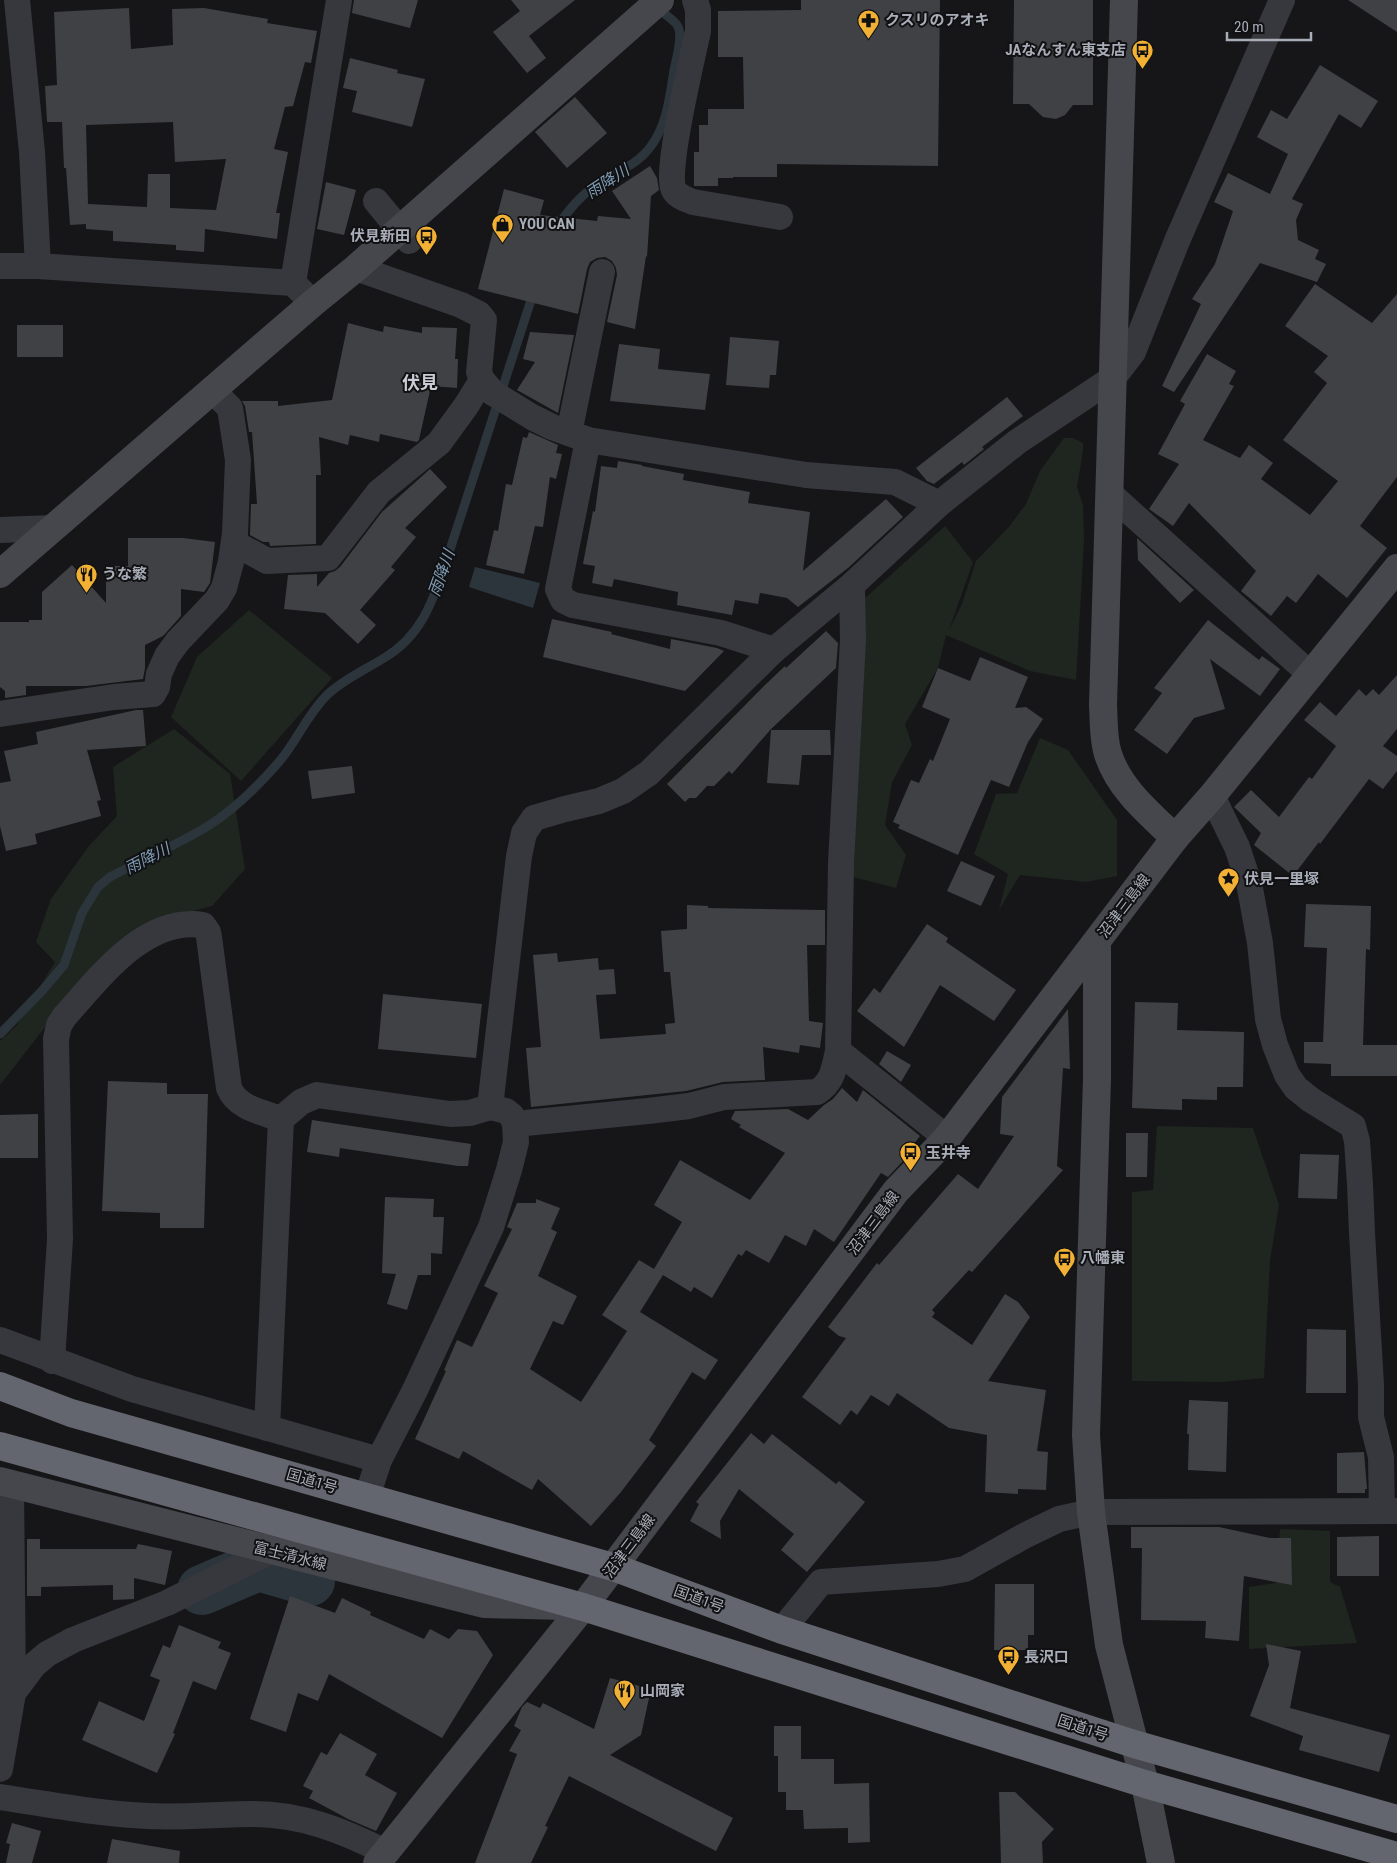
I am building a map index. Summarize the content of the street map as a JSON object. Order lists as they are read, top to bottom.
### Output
{
  "streets": {
    "highway": ["国道1号"],
    "street": ["沼津三島線", "富士清水線"]
  },
  "crossings": [
    ["沼津三島線", "国道1号"],
    ["沼津三島線", "富士清水線"]
  ],
  "districts": ["伏見"],
  "water": ["雨降川"],
  "places": {
    "pharmacy": ["クスリのアオキ"],
    "bus stop": [
      "JAなんすん東支店",
      "伏見新田",
      "玉井寺",
      "八幡東",
      "長沢口"
    ],
    "shop": ["YOU CAN"],
    "restaurant": ["うな繁", "山岡家"],
    "place": ["伏見一里塚"]
  },
  "scale_bar": "20 m"
}
